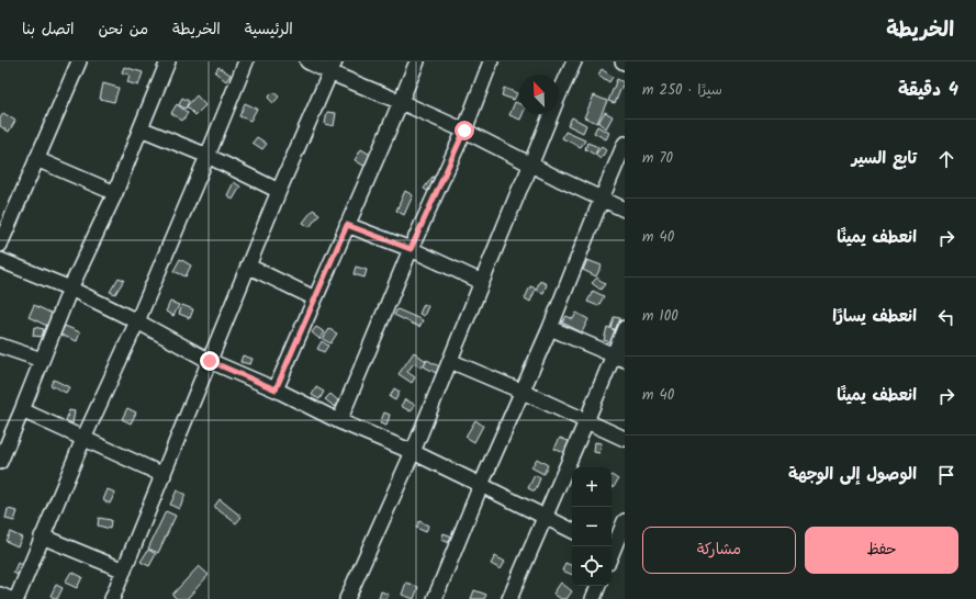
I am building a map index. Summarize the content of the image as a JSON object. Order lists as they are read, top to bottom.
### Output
{
  "north": "top left",
  "page": {
    "header": "الخريطة",
    "nav": [
      "الرئيسية",
      "الخريطة",
      "من نحن",
      "اتصل بنا"
    ],
    "heading": ["4 دقيقة", "سيرًا · 250 m"],
    "list": [
      ["تابع السير", "70 m"],
      ["انعطف يمينًا", "40 m"],
      ["انعطف يسارًا", "100 m"],
      ["انعطف يمينًا", "40 m"],
      "الوصول إلى الوجهة"
    ],
    "map_buttons": ["+", "−"],
    "buttons": ["حفظ", "مشاركة"]
  }
}
